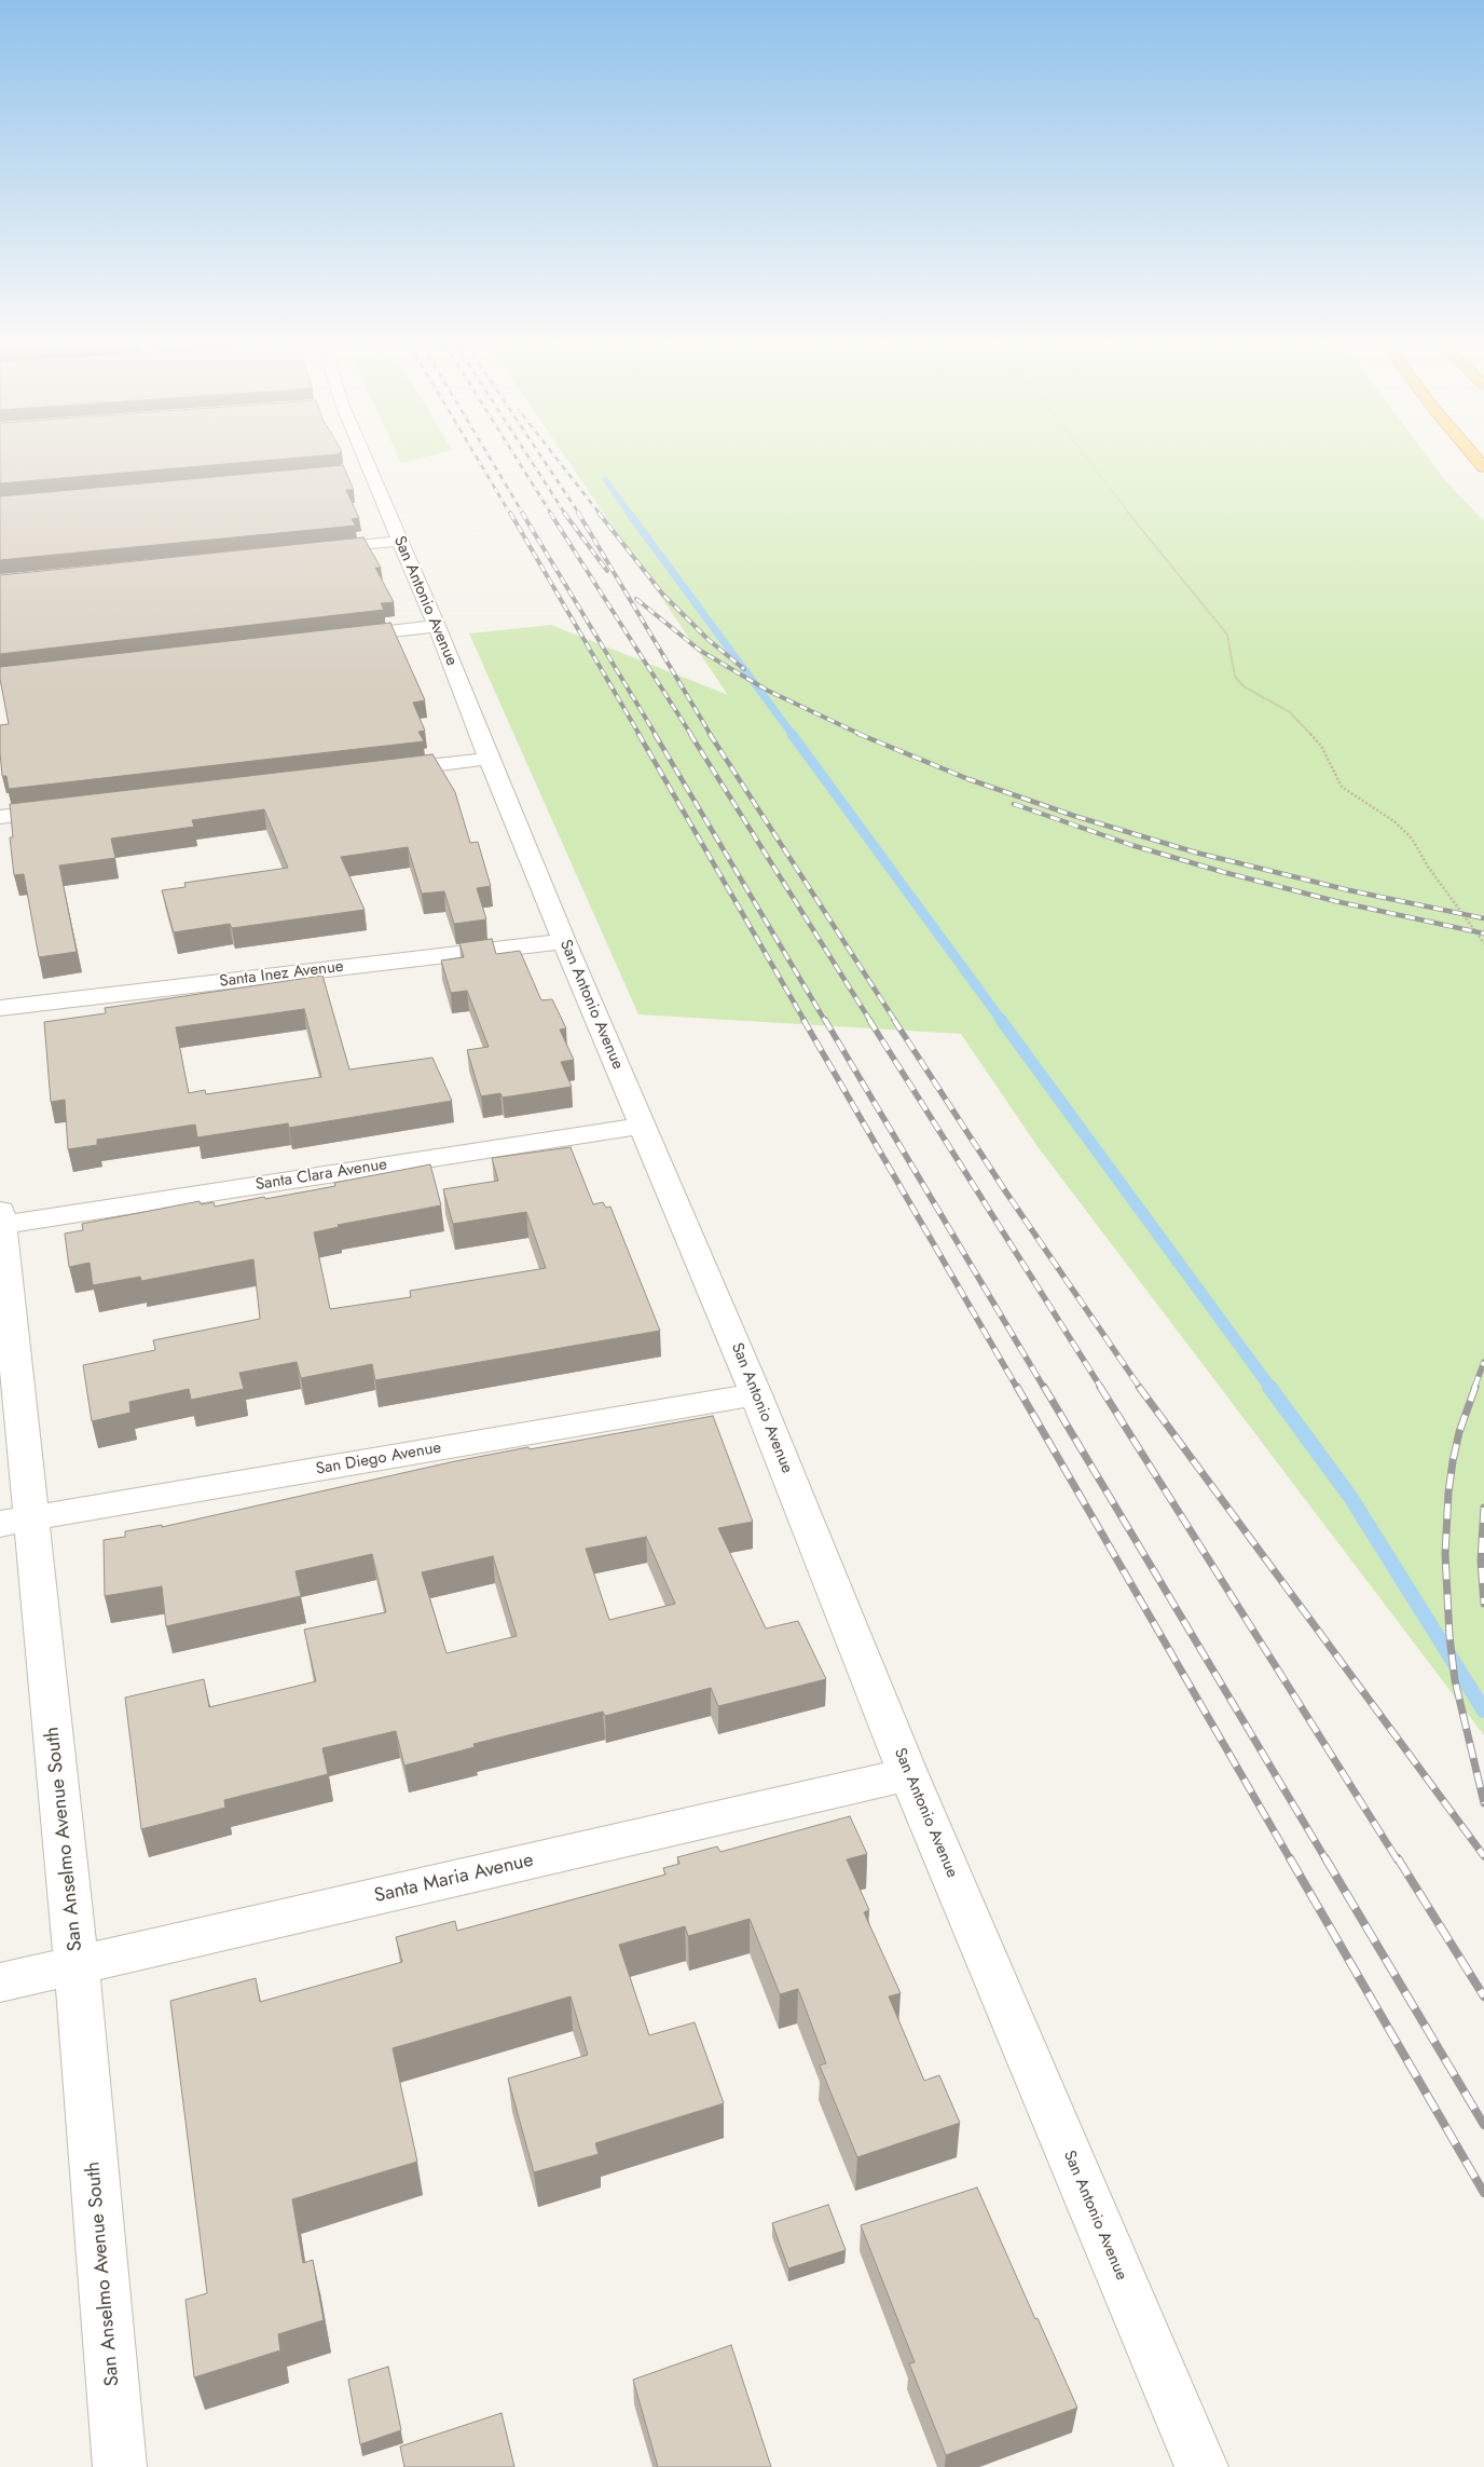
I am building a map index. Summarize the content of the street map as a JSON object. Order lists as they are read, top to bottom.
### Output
{
  "streets": {
    "street": [
      "San Antonio Avenue",
      "Santa Inez Avenue",
      "Santa Clara Avenue",
      "San Diego Avenue",
      "San Anselmo Avenue South",
      "Santa Maria Avenue"
    ]
  },
  "crossings": [
    ["San Antonio Avenue", "Santa Inez Avenue"],
    ["San Antonio Avenue", "Santa Clara Avenue"],
    ["San Antonio Avenue", "San Diego Avenue"],
    ["San Antonio Avenue", "Santa Maria Avenue"],
    ["Santa Clara Avenue", "San Anselmo Avenue South"],
    ["San Diego Avenue", "San Anselmo Avenue South"],
    ["San Anselmo Avenue South", "Santa Maria Avenue"]
  ]
}
